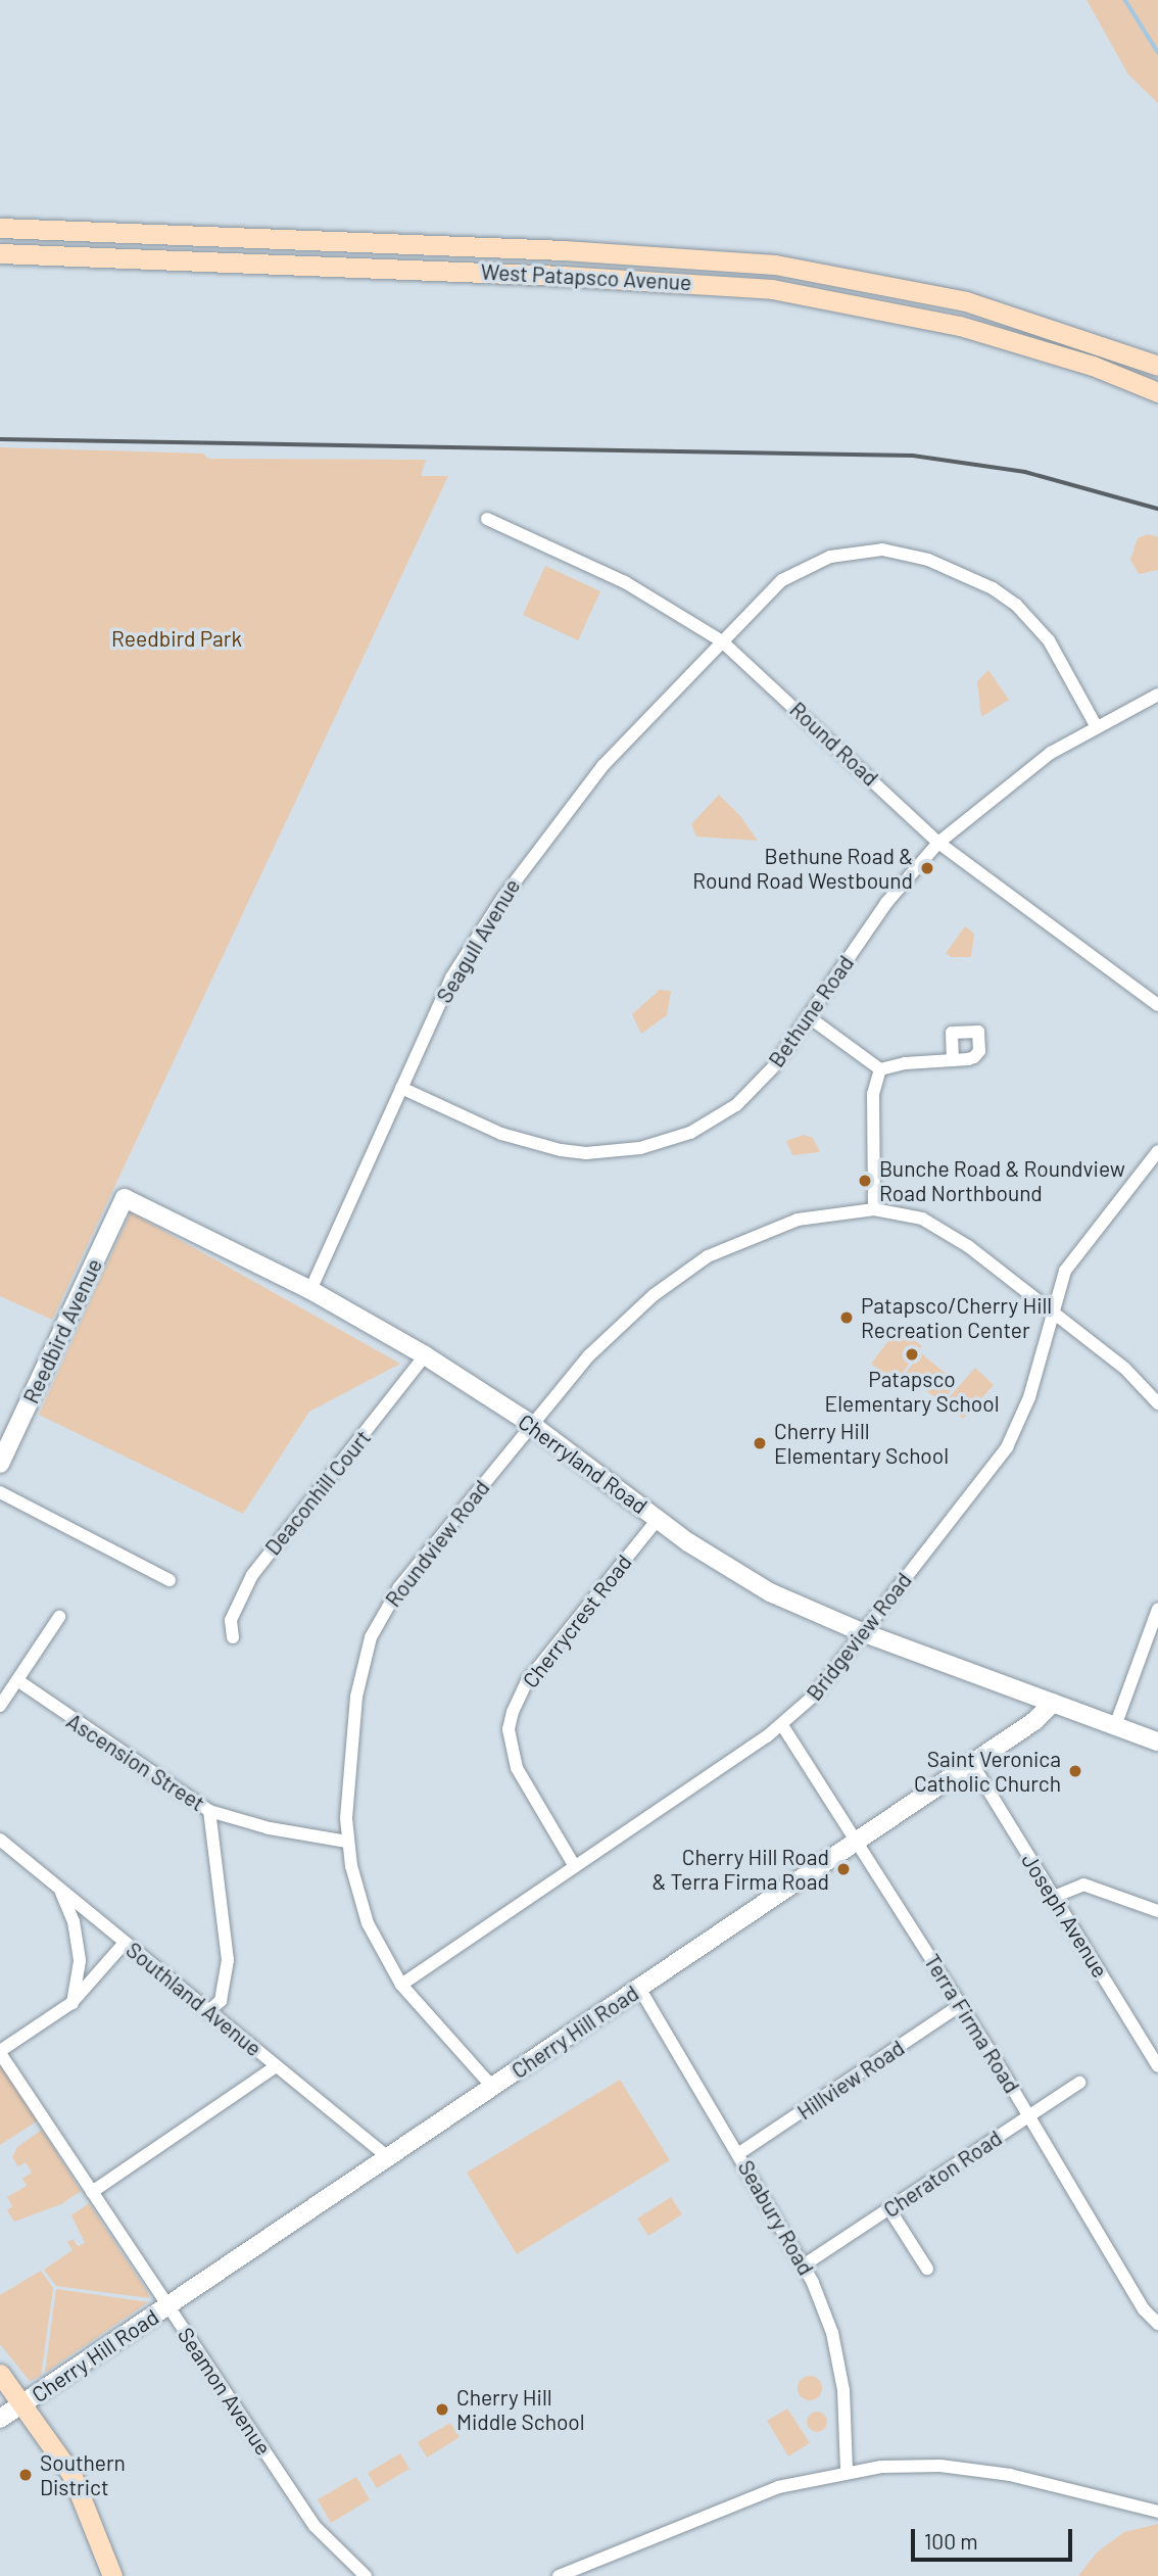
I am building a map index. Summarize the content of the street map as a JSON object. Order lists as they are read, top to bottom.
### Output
{
  "streets": {
    "main road": ["West Patapsco Avenue"],
    "street": [
      "Round Road",
      "Seagull Avenue",
      "Bethune Road",
      "Reedbird Avenue",
      "Cherryland Road",
      "Deaconhill Court",
      "Roundview Road",
      "Cherrycrest Road",
      "Bridgeview Road",
      "Ascension Street",
      "Joseph Avenue",
      "Southland Avenue",
      "Terra Firma Road",
      "Cherry Hill Road",
      "Hillview Road",
      "Cheraton Road",
      "Seabury Road",
      "Seamon Avenue"
    ]
  },
  "crossings": [
    ["Round Road", "Seagull Avenue"],
    ["Round Road", "Bethune Road"],
    ["Seagull Avenue", "Bethune Road"],
    ["Seagull Avenue", "Cherryland Road"],
    ["Reedbird Avenue", "Cherryland Road"],
    ["Cherryland Road", "Deaconhill Court"],
    ["Cherryland Road", "Roundview Road"],
    ["Cherryland Road", "Cherrycrest Road"],
    ["Cherryland Road", "Bridgeview Road"],
    ["Cherryland Road", "Cherry Hill Road"],
    ["Roundview Road", "Bridgeview Road"],
    ["Roundview Road", "Ascension Street"],
    ["Roundview Road", "Cherry Hill Road"],
    ["Cherrycrest Road", "Bridgeview Road"],
    ["Bridgeview Road", "Terra Firma Road"],
    ["Joseph Avenue", "Cherry Hill Road"],
    ["Southland Avenue", "Cherry Hill Road"],
    ["Terra Firma Road", "Cherry Hill Road"],
    ["Terra Firma Road", "Hillview Road"],
    ["Terra Firma Road", "Cheraton Road"],
    ["Cherry Hill Road", "Seabury Road"],
    ["Cherry Hill Road", "Seamon Avenue"],
    ["Hillview Road", "Seabury Road"],
    ["Cheraton Road", "Seabury Road"]
  ],
  "parks": ["Reedbird Park"],
  "places": [
    "Bethune Road & Round Road Westbound",
    "Bunche Road & Roundview Road Northbound",
    "Patapsco/Cherry Hill Recreation Center",
    "Patapsco Elementary School",
    "Cherry Hill Elementary School",
    "Saint Veronica Catholic Church",
    "Cherry Hill Road & Terra Firma Road",
    "Cherry Hill Middle School",
    "Southern District"
  ],
  "scale_bar": "100 m"
}
